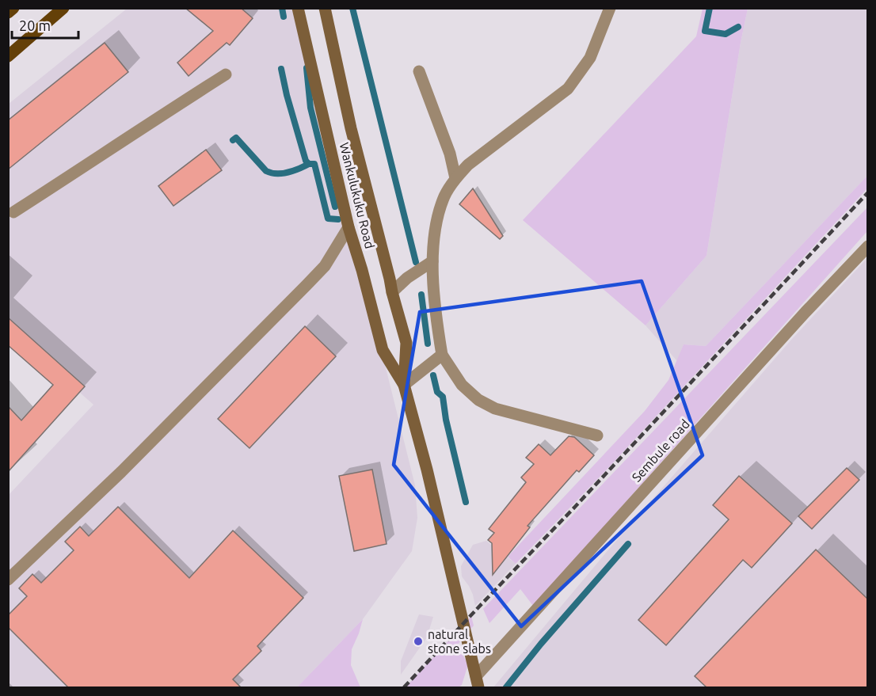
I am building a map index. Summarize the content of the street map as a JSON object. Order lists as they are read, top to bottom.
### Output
{
  "streets": {
    "main road": ["Wankulukuku Road"],
    "street": ["Sembule road"]
  },
  "crossings": [
    ["Wankulukuku Road", "Sembule road"]
  ],
  "places": ["natural stone slabs"],
  "scale_bar": "20 m"
}
